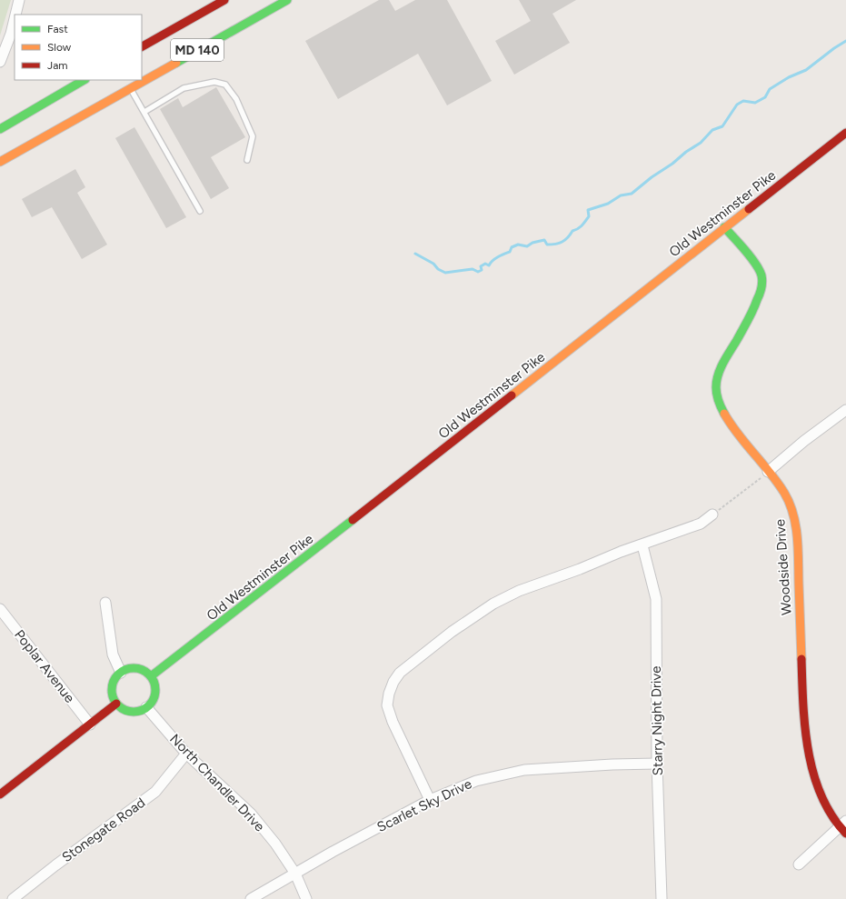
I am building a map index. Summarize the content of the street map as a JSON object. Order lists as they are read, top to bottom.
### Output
{
  "streets": {
    "main road": ["MD 140", "Old Westminster Pike", "Woodside Drive"],
    "street": [
      "Poplar Avenue",
      "Starry Night Drive",
      "North Chandler Drive",
      "Scarlet Sky Drive",
      "Stonegate Road"
    ]
  },
  "crossings": [
    ["Old Westminster Pike", "Woodside Drive"],
    ["Old Westminster Pike", "North Chandler Drive"],
    ["Starry Night Drive", "Scarlet Sky Drive"],
    ["North Chandler Drive", "Scarlet Sky Drive"],
    ["North Chandler Drive", "Stonegate Road"]
  ],
  "legend": ["Fast", "Slow", "Jam"]
}
